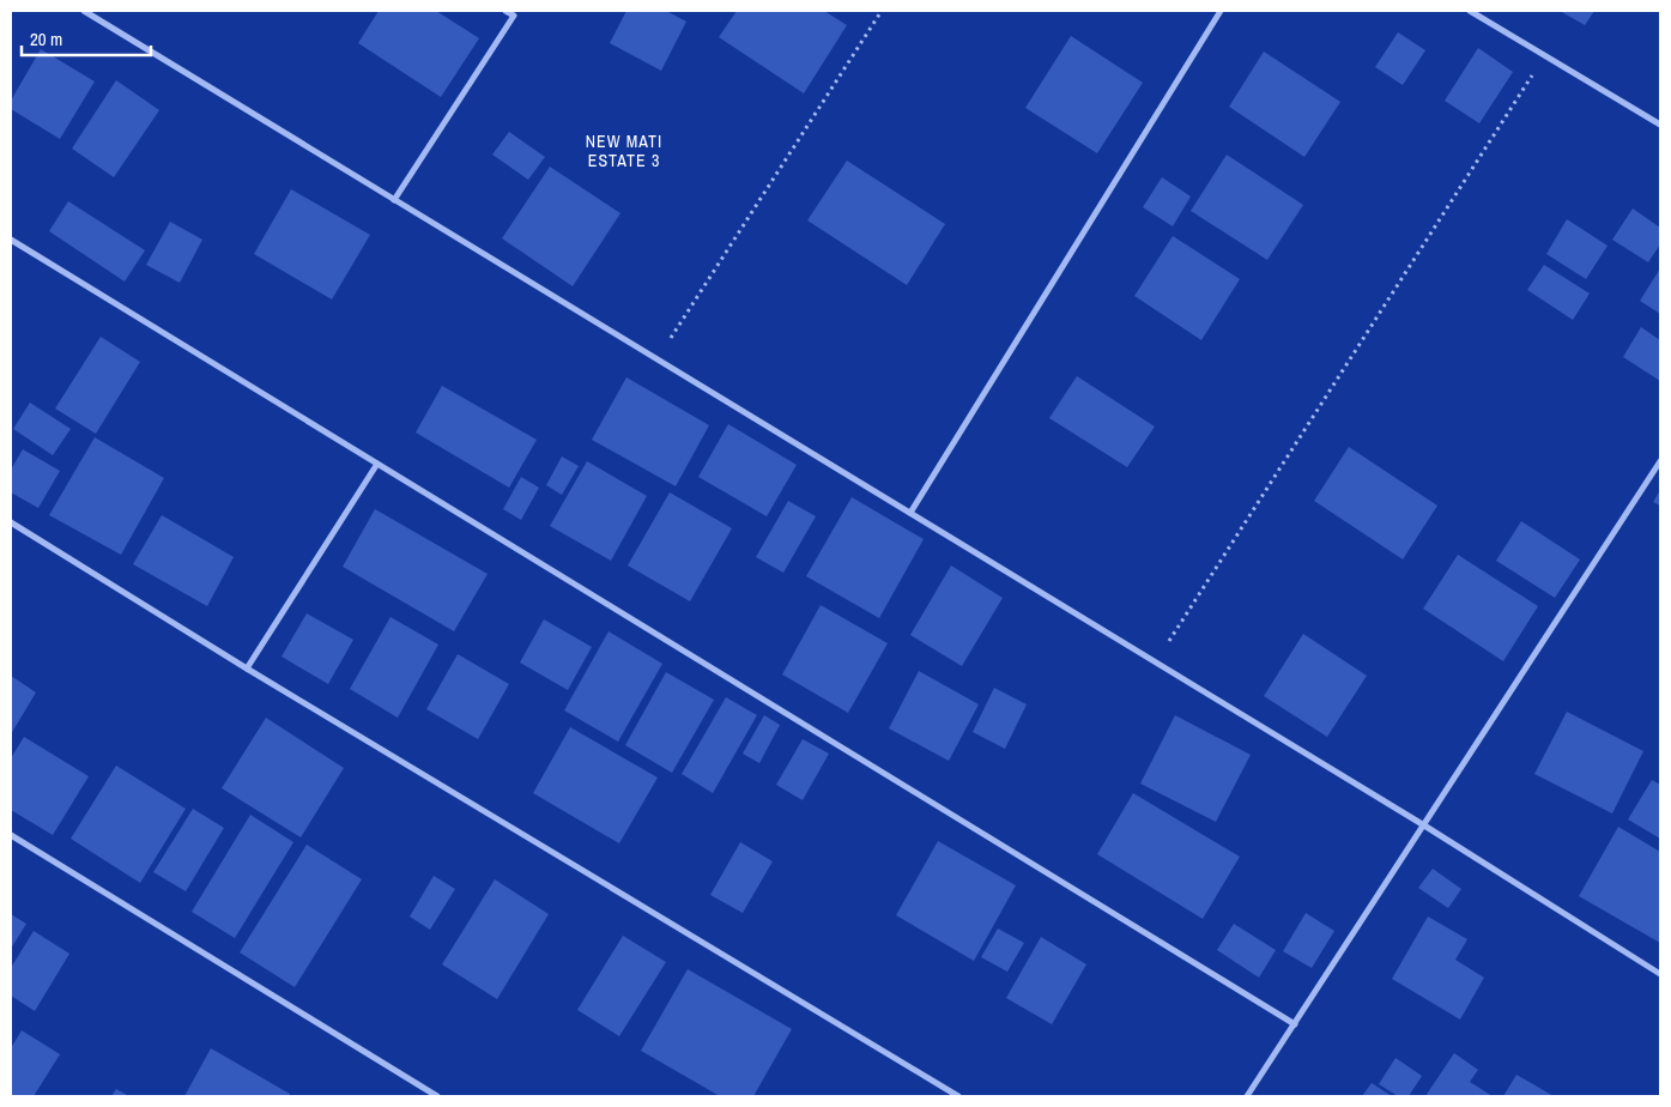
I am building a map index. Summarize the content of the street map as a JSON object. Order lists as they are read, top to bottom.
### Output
{
  "districts": ["NEW MATI ESTATE 3"],
  "scale_bar": "20 m"
}
